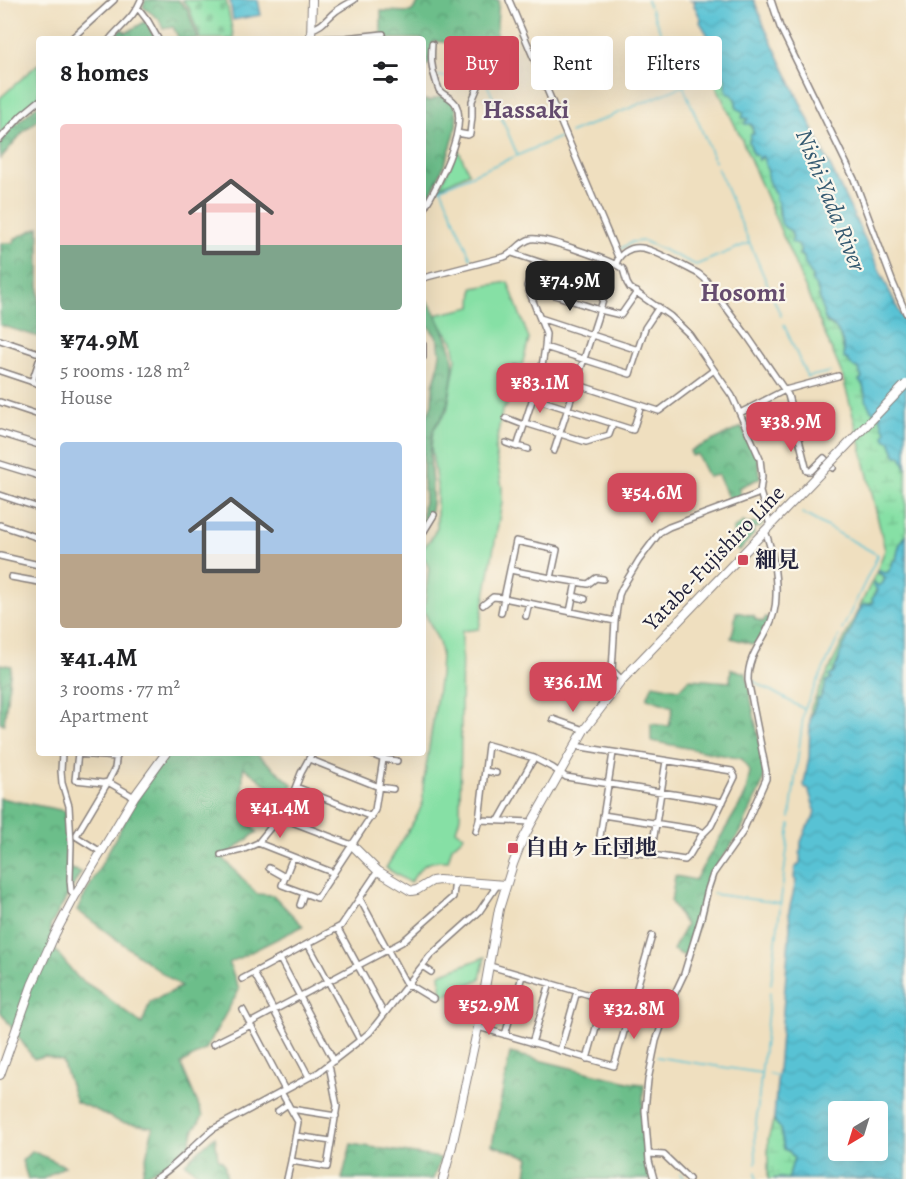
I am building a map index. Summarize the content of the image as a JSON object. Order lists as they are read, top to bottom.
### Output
{
  "streets": {
    "main road": ["Yatabe-Fujishiro Line"]
  },
  "districts": ["Hassaki", "Hosomi"],
  "water": ["Nishi-Yada River"],
  "places": {
    "transit": ["細見", "自由ヶ丘団地"]
  },
  "north": "bottom left",
  "page": {
    "chip": ["Buy", "Rent", "Filters"],
    "heading": "8 homes",
    "list": [
      {
        "name": "¥74.9M",
        "note": "5 rooms · 128 m² · House"
      },
      {
        "name": "¥41.4M",
        "note": "3 rooms · 77 m² · Apartment"
      }
    ],
    "price": [
      "¥74.9M",
      "¥83.1M",
      "¥38.9M",
      "¥54.6M",
      "¥36.1M",
      "¥41.4M",
      "¥52.9M",
      "¥32.8M"
    ]
  }
}
